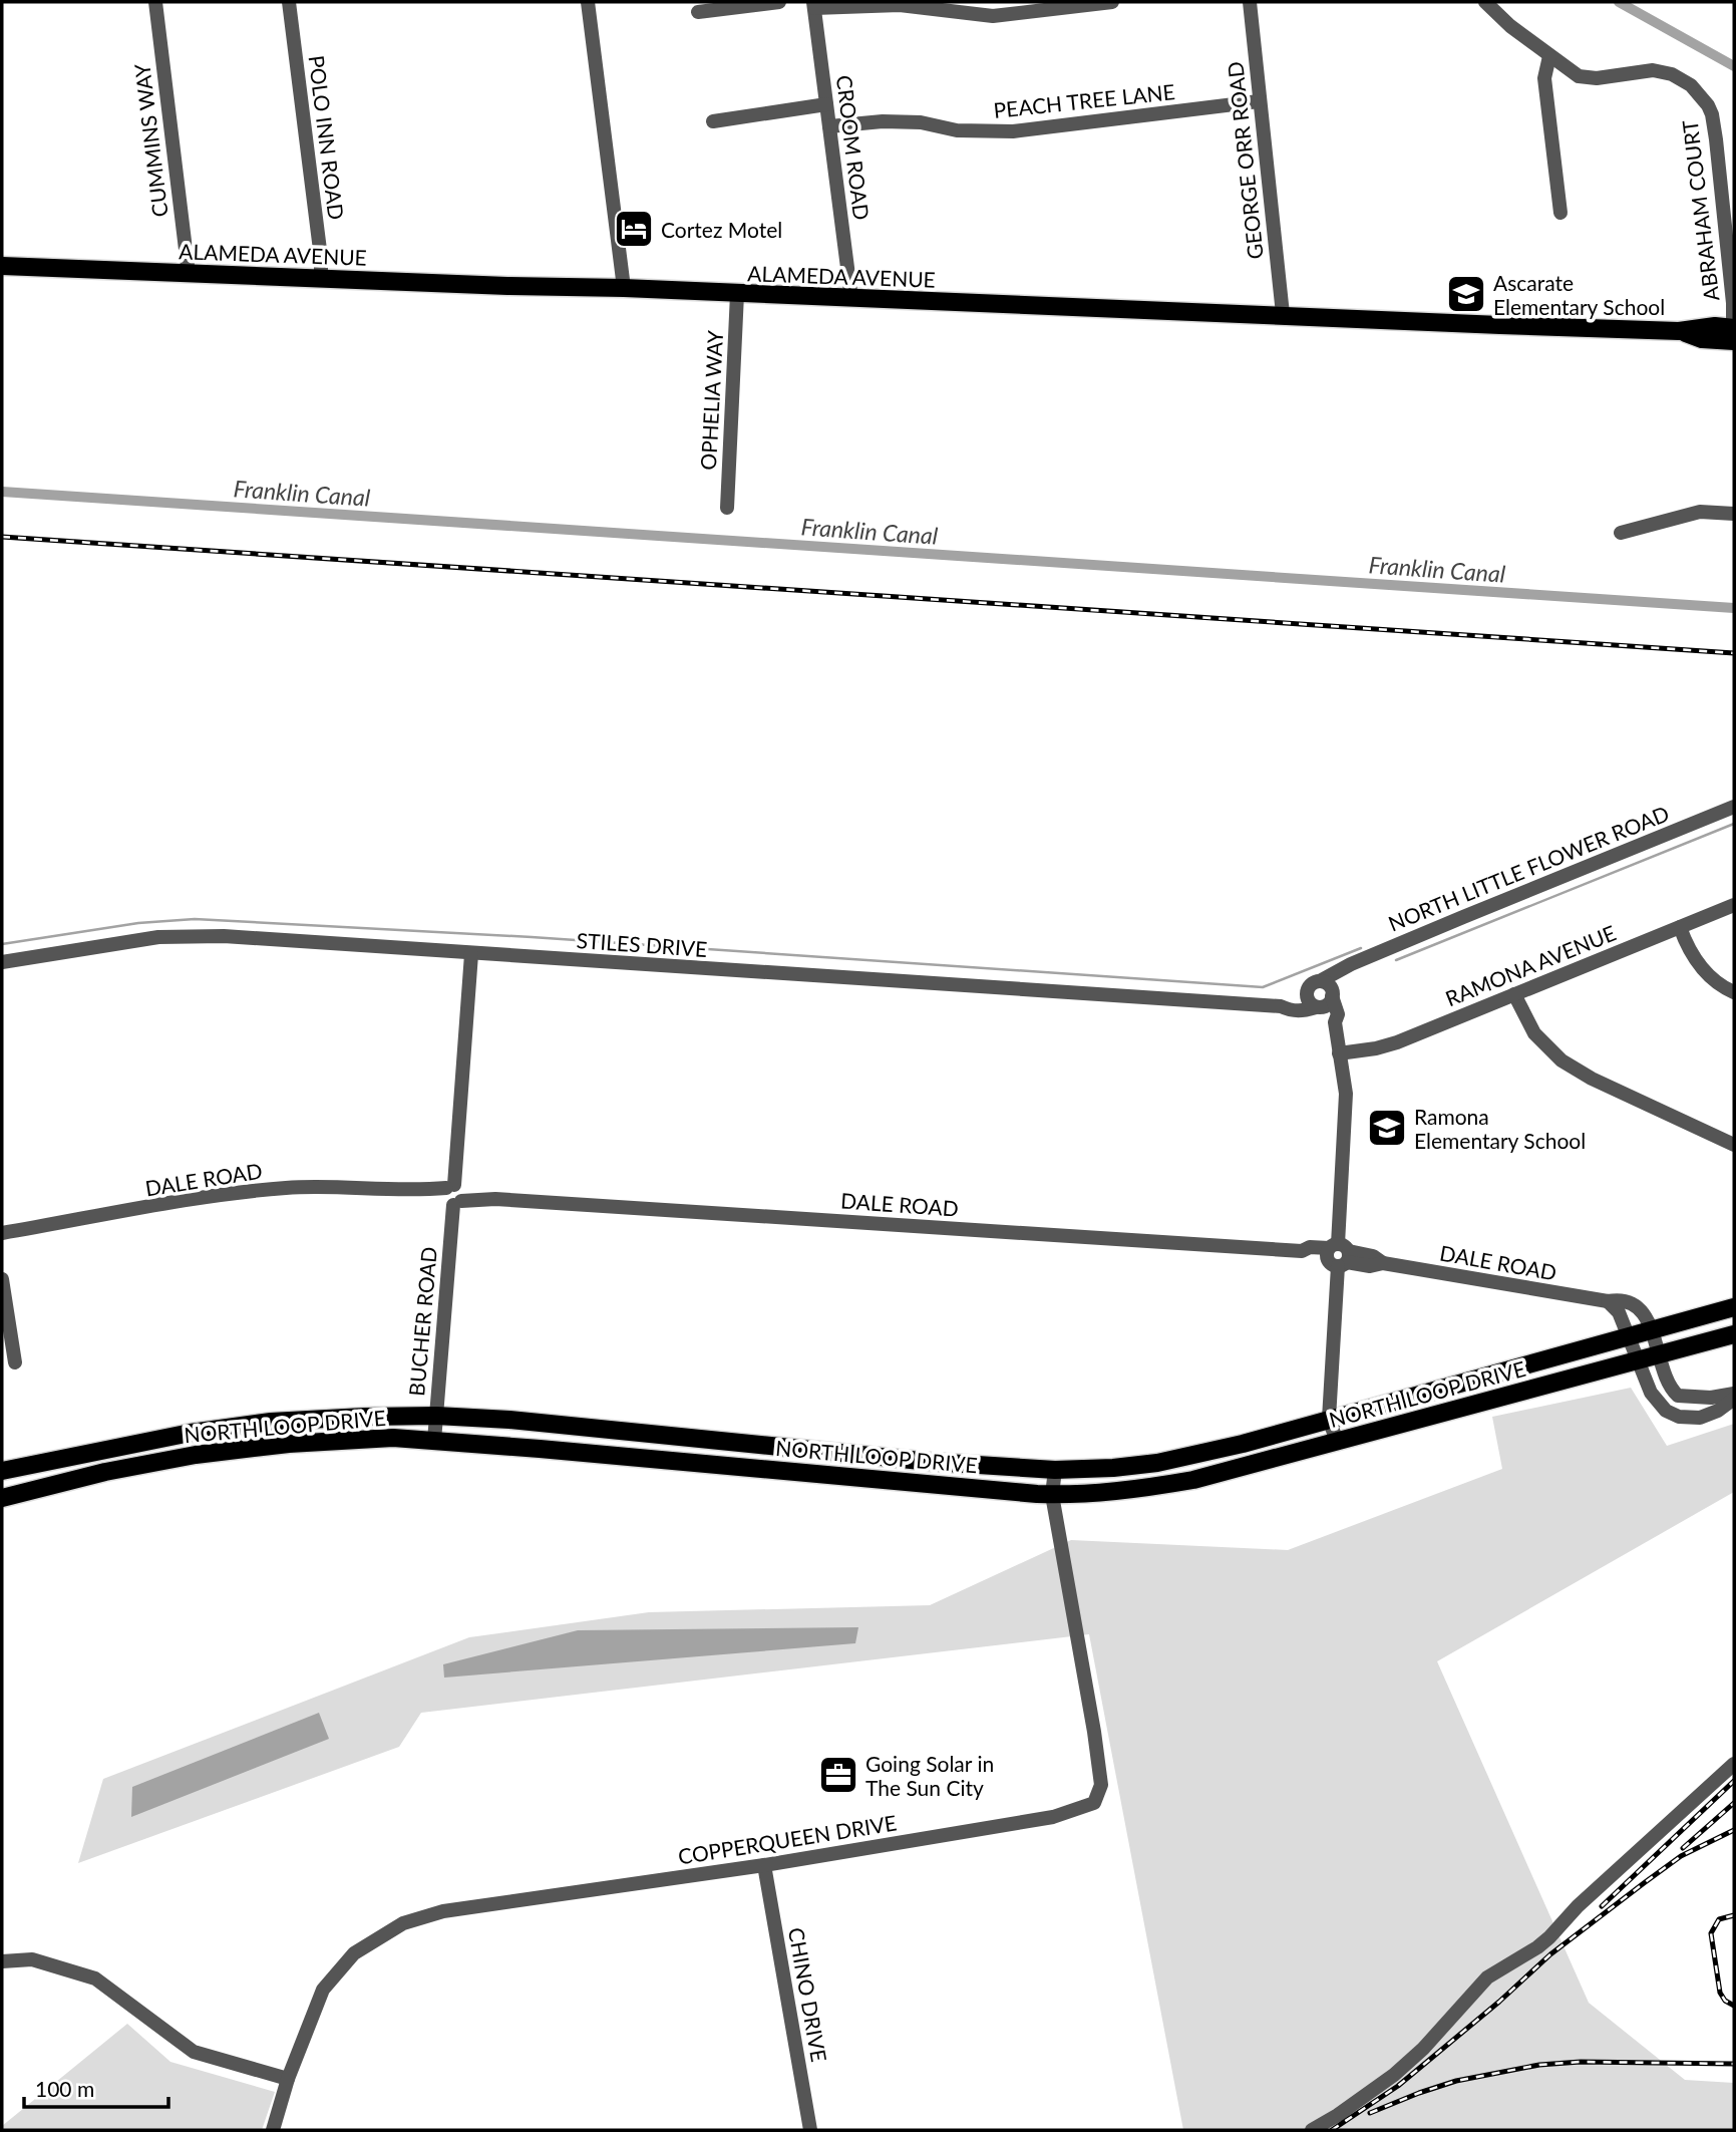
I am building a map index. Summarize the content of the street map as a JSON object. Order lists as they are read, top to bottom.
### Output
{
  "streets": {
    "main road": ["ALAMEDA AVENUE", "NORTH LOOP DRIVE"],
    "street": [
      "PEACH TREE LANE",
      "POLO INN ROAD",
      "CUMMINS WAY",
      "CROOM ROAD",
      "GEORGE ORR ROAD",
      "ABRAHAM COURT",
      "OPHELIA WAY",
      "NORTH LITTLE FLOWER ROAD",
      "STILES DRIVE",
      "RAMONA AVENUE",
      "DALE ROAD",
      "BUCHER ROAD",
      "COPPERQUEEN DRIVE",
      "CHINO DRIVE"
    ]
  },
  "crossings": [
    ["PEACH TREE LANE", "CROOM ROAD"],
    ["PEACH TREE LANE", "GEORGE ORR ROAD"],
    ["POLO INN ROAD", "ALAMEDA AVENUE"],
    ["CUMMINS WAY", "ALAMEDA AVENUE"],
    ["CROOM ROAD", "ALAMEDA AVENUE"],
    ["GEORGE ORR ROAD", "ALAMEDA AVENUE"],
    ["ABRAHAM COURT", "ALAMEDA AVENUE"],
    ["ALAMEDA AVENUE", "OPHELIA WAY"],
    ["NORTH LITTLE FLOWER ROAD", "STILES DRIVE"],
    ["STILES DRIVE", "BUCHER ROAD"],
    ["DALE ROAD", "BUCHER ROAD"],
    ["DALE ROAD", "NORTH LOOP DRIVE"],
    ["BUCHER ROAD", "NORTH LOOP DRIVE"],
    ["NORTH LOOP DRIVE", "COPPERQUEEN DRIVE"],
    ["COPPERQUEEN DRIVE", "CHINO DRIVE"]
  ],
  "water": ["Franklin Canal"],
  "places": {
    "hotel": ["Cortez Motel"],
    "school or university": ["Ascarate Elementary School", "Ramona Elementary School"],
    "office": ["Going Solar in The Sun City"]
  },
  "scale_bar": "100 m"
}
